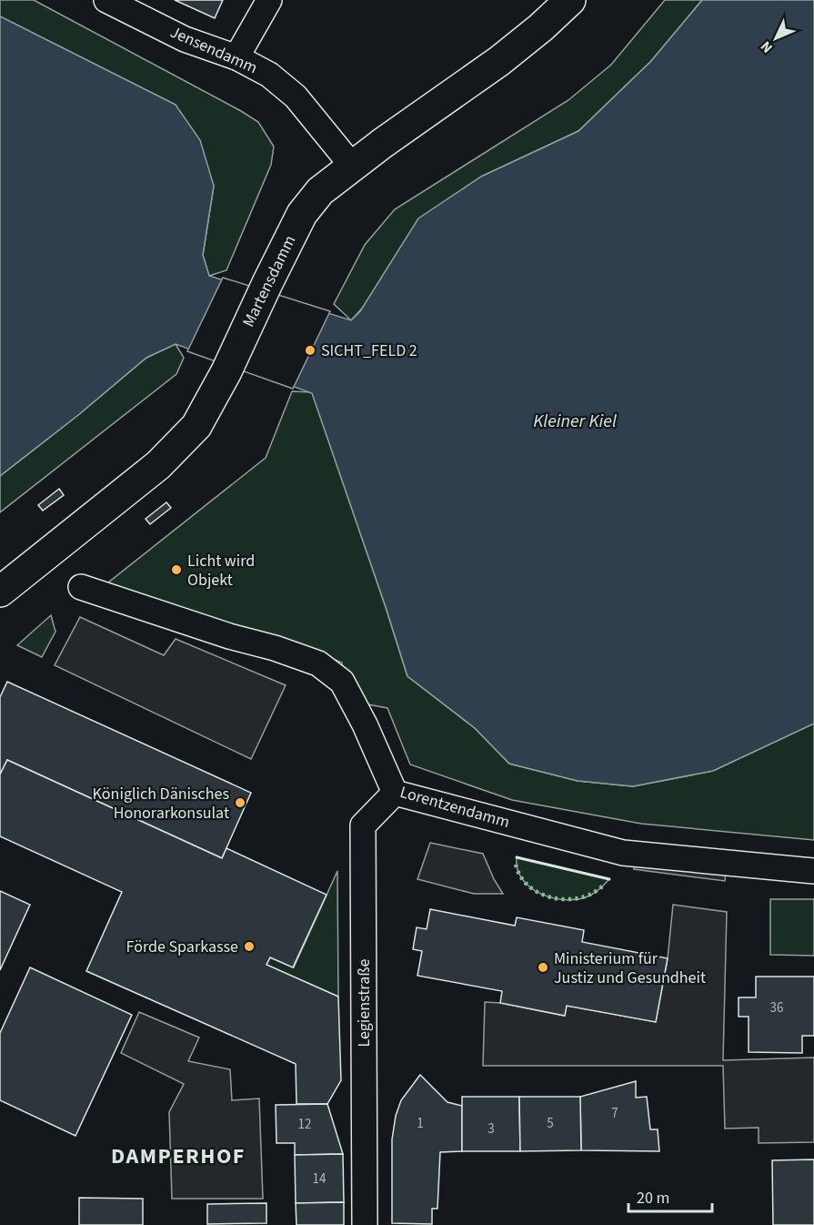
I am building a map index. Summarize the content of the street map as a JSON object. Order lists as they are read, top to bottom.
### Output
{
  "streets": {
    "street": [
      "Jensendamm",
      "Martensdamm",
      "Lorentzendamm",
      "Legienstraße"
    ]
  },
  "crossings": [
    ["Jensendamm", "Martensdamm"],
    ["Lorentzendamm", "Legienstraße"]
  ],
  "districts": ["DAMPERHOF"],
  "water": ["Kleiner Kiel"],
  "places": [
    "SICHT_FELD 2",
    "Licht wird Objekt",
    "Königlich Dänisches Honorarkonsulat",
    "Förde Sparkasse",
    "Ministerium für Justiz und Gesundheit"
  ],
  "house_numbers": [
    "36",
    "7",
    "1",
    "5",
    "12",
    "3",
    "14"
  ],
  "scale_bar": "20 m",
  "north": "bottom left"
}
